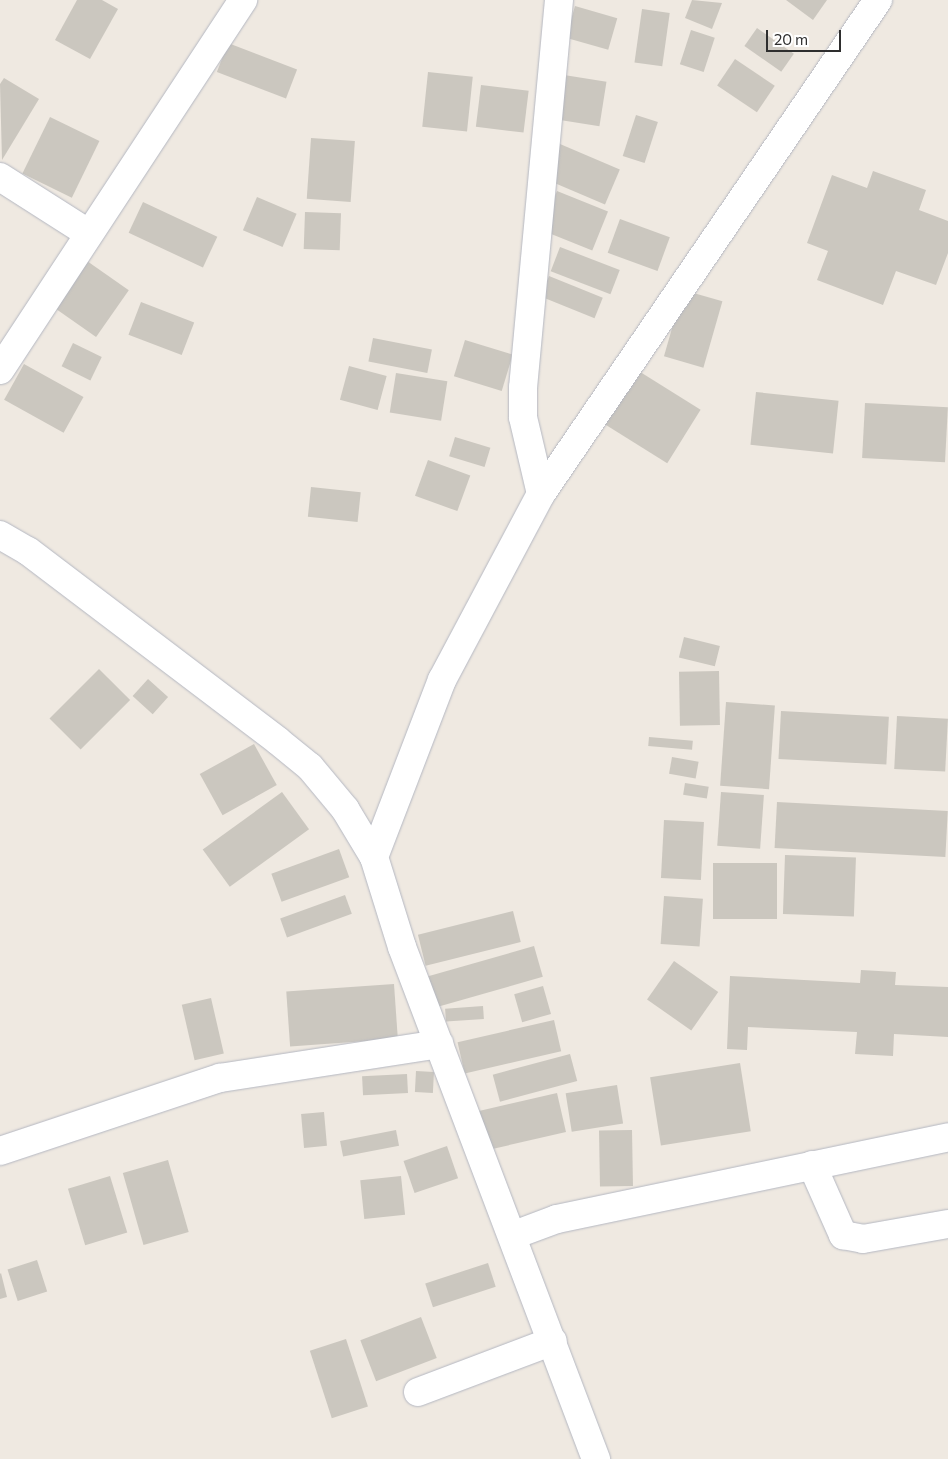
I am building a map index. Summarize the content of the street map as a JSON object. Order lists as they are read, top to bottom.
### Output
{
  "scale_bar": "20 m"
}
